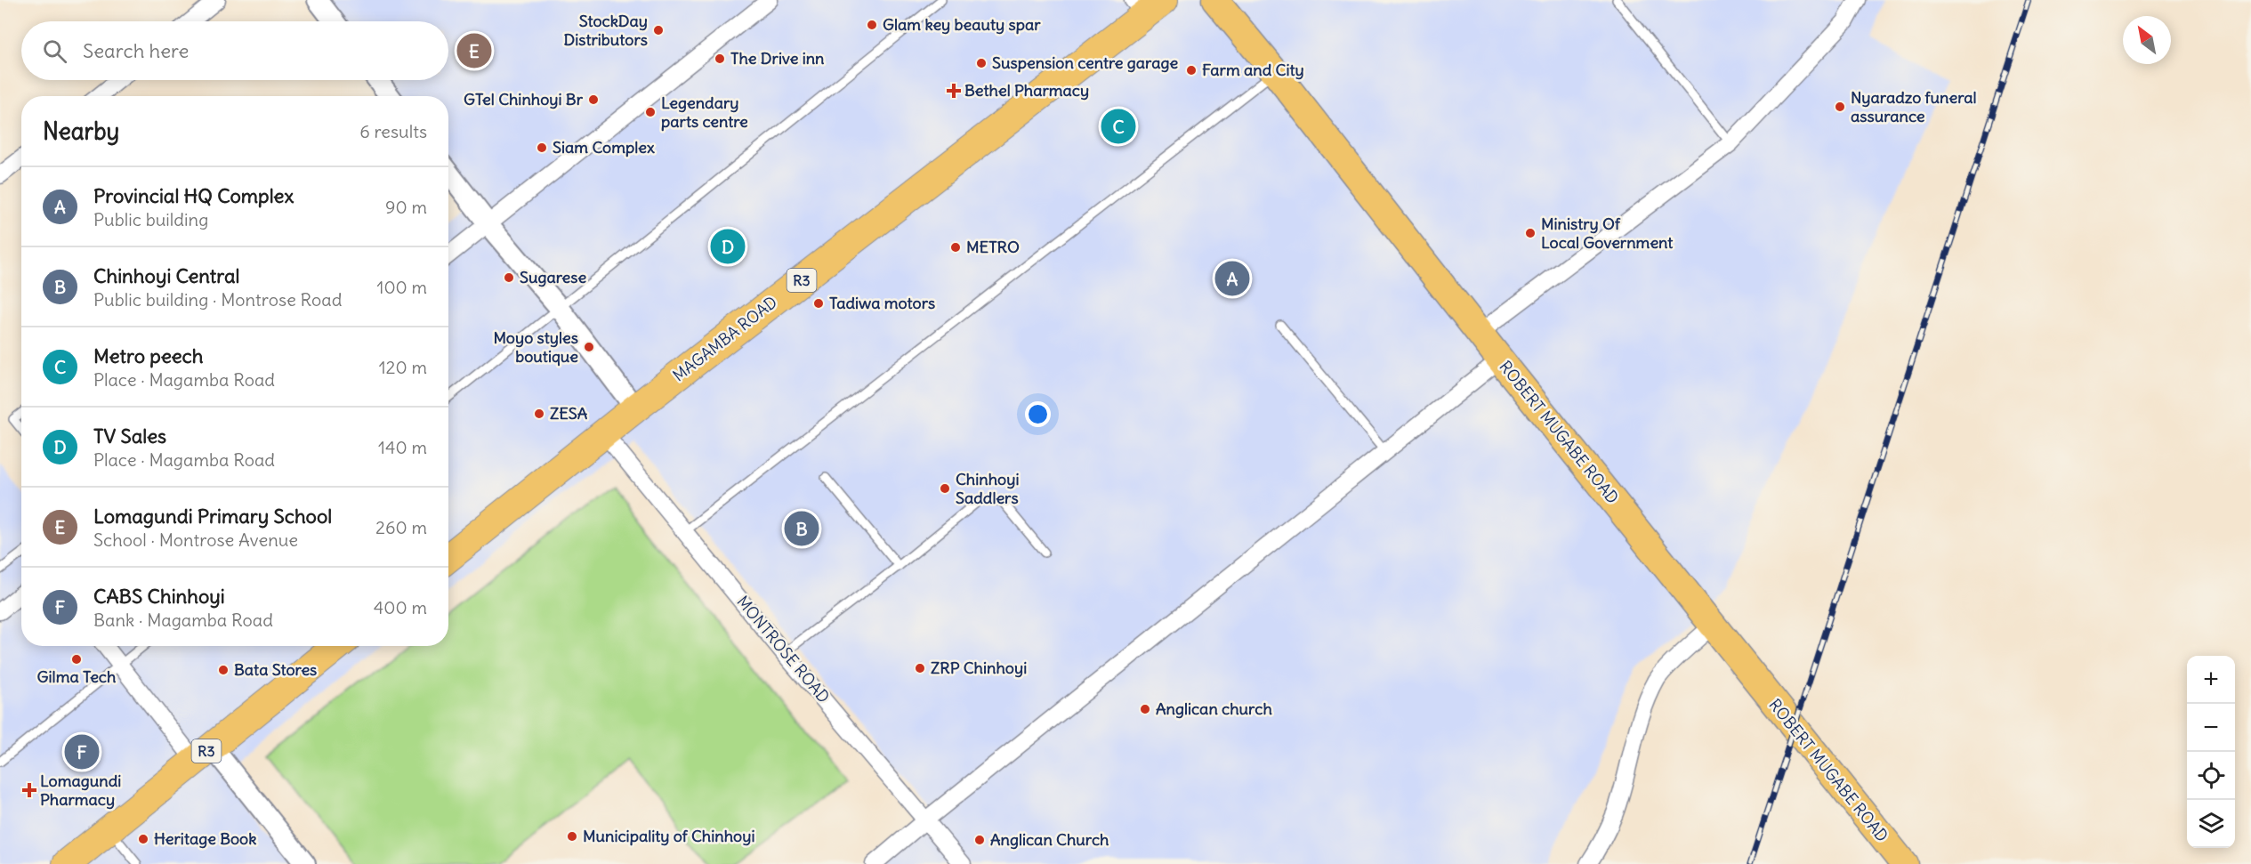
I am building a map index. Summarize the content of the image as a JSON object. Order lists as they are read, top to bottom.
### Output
{
  "streets": {
    "highway": ["R3", "MAGAMBA ROAD"],
    "main road": ["ROBERT MUGABE ROAD"],
    "street": ["MONTROSE ROAD"]
  },
  "crossings": [
    ["MAGAMBA ROAD", "MONTROSE ROAD"]
  ],
  "places": {
    "other": [
      "Glam key beauty spar",
      "StockDay Distributors",
      "The Drive inn",
      "Suspension centre garage",
      "Farm and City",
      "GTel Chinhoyi Br",
      "Nyaradzo funeral assurance",
      "Legendary parts centre",
      "Siam Complex",
      "Ministry Of Local Government",
      "METRO",
      "Sugarese",
      "Tadiwa motors",
      "Moyo styles boutique",
      "ZESA",
      "Chinhoyi Saddlers",
      "Gilma Tech",
      "ZRP Chinhoyi",
      "Bata Stores",
      "Anglican church",
      "Municipality of Chinhoyi",
      "Heritage Book",
      "Anglican Church"
    ],
    "health": ["Bethel Pharmacy", "Lomagundi Pharmacy"]
  },
  "north": "top left",
  "page": {
    "search": "Search here",
    "pins": [
      "E",
      "C",
      "D",
      "A",
      "B",
      "F"
    ],
    "heading": ["Nearby", "6 results"],
    "list": [
      {
        "mark": "A",
        "name": "Provincial HQ Complex",
        "note": "Public building",
        "value": "90 m"
      },
      {
        "mark": "B",
        "name": "Chinhoyi Central",
        "note": "Public building · Montrose Road",
        "value": "100 m"
      },
      {
        "mark": "C",
        "name": "Metro peech",
        "note": "Place · Magamba Road",
        "value": "120 m"
      },
      {
        "mark": "D",
        "name": "TV Sales",
        "note": "Place · Magamba Road",
        "value": "140 m"
      },
      {
        "mark": "E",
        "name": "Lomagundi Primary School",
        "note": "School · Montrose Avenue",
        "value": "260 m"
      },
      {
        "mark": "F",
        "name": "CABS Chinhoyi",
        "note": "Bank · Magamba Road",
        "value": "400 m"
      }
    ],
    "map_buttons": ["+", "−"]
  }
}
